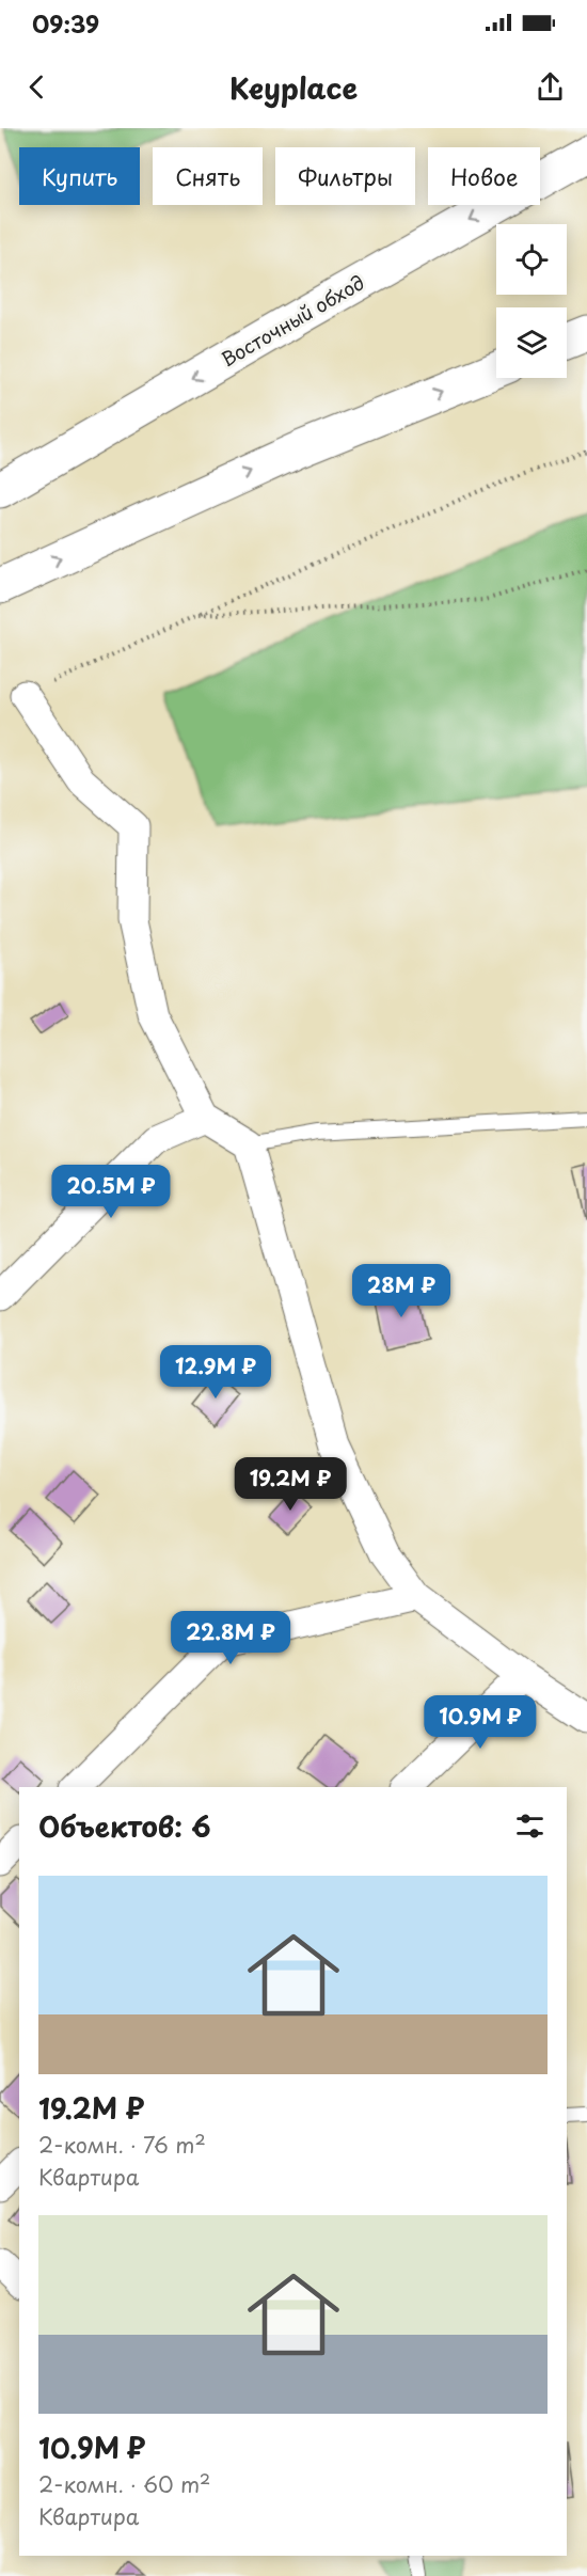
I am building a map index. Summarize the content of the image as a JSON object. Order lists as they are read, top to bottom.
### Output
{
  "streets": {
    "highway": ["Восточный обход"]
  },
  "page": {
    "status": "09:39",
    "header": "Keyplace",
    "chip": [
      "Купить",
      "Снять",
      "Фильтры",
      "Новое"
    ],
    "price": [
      "20.5M ₽",
      "28M ₽",
      "12.9M ₽",
      "19.2M ₽",
      "22.8M ₽",
      "10.9M ₽"
    ],
    "heading": "Объектов: 6",
    "list": [
      {
        "name": "19.2M ₽",
        "note": "2-комн. · 76 m² · Квартира"
      },
      {
        "name": "10.9M ₽",
        "note": "2-комн. · 60 m² · Квартира"
      }
    ]
  }
}
